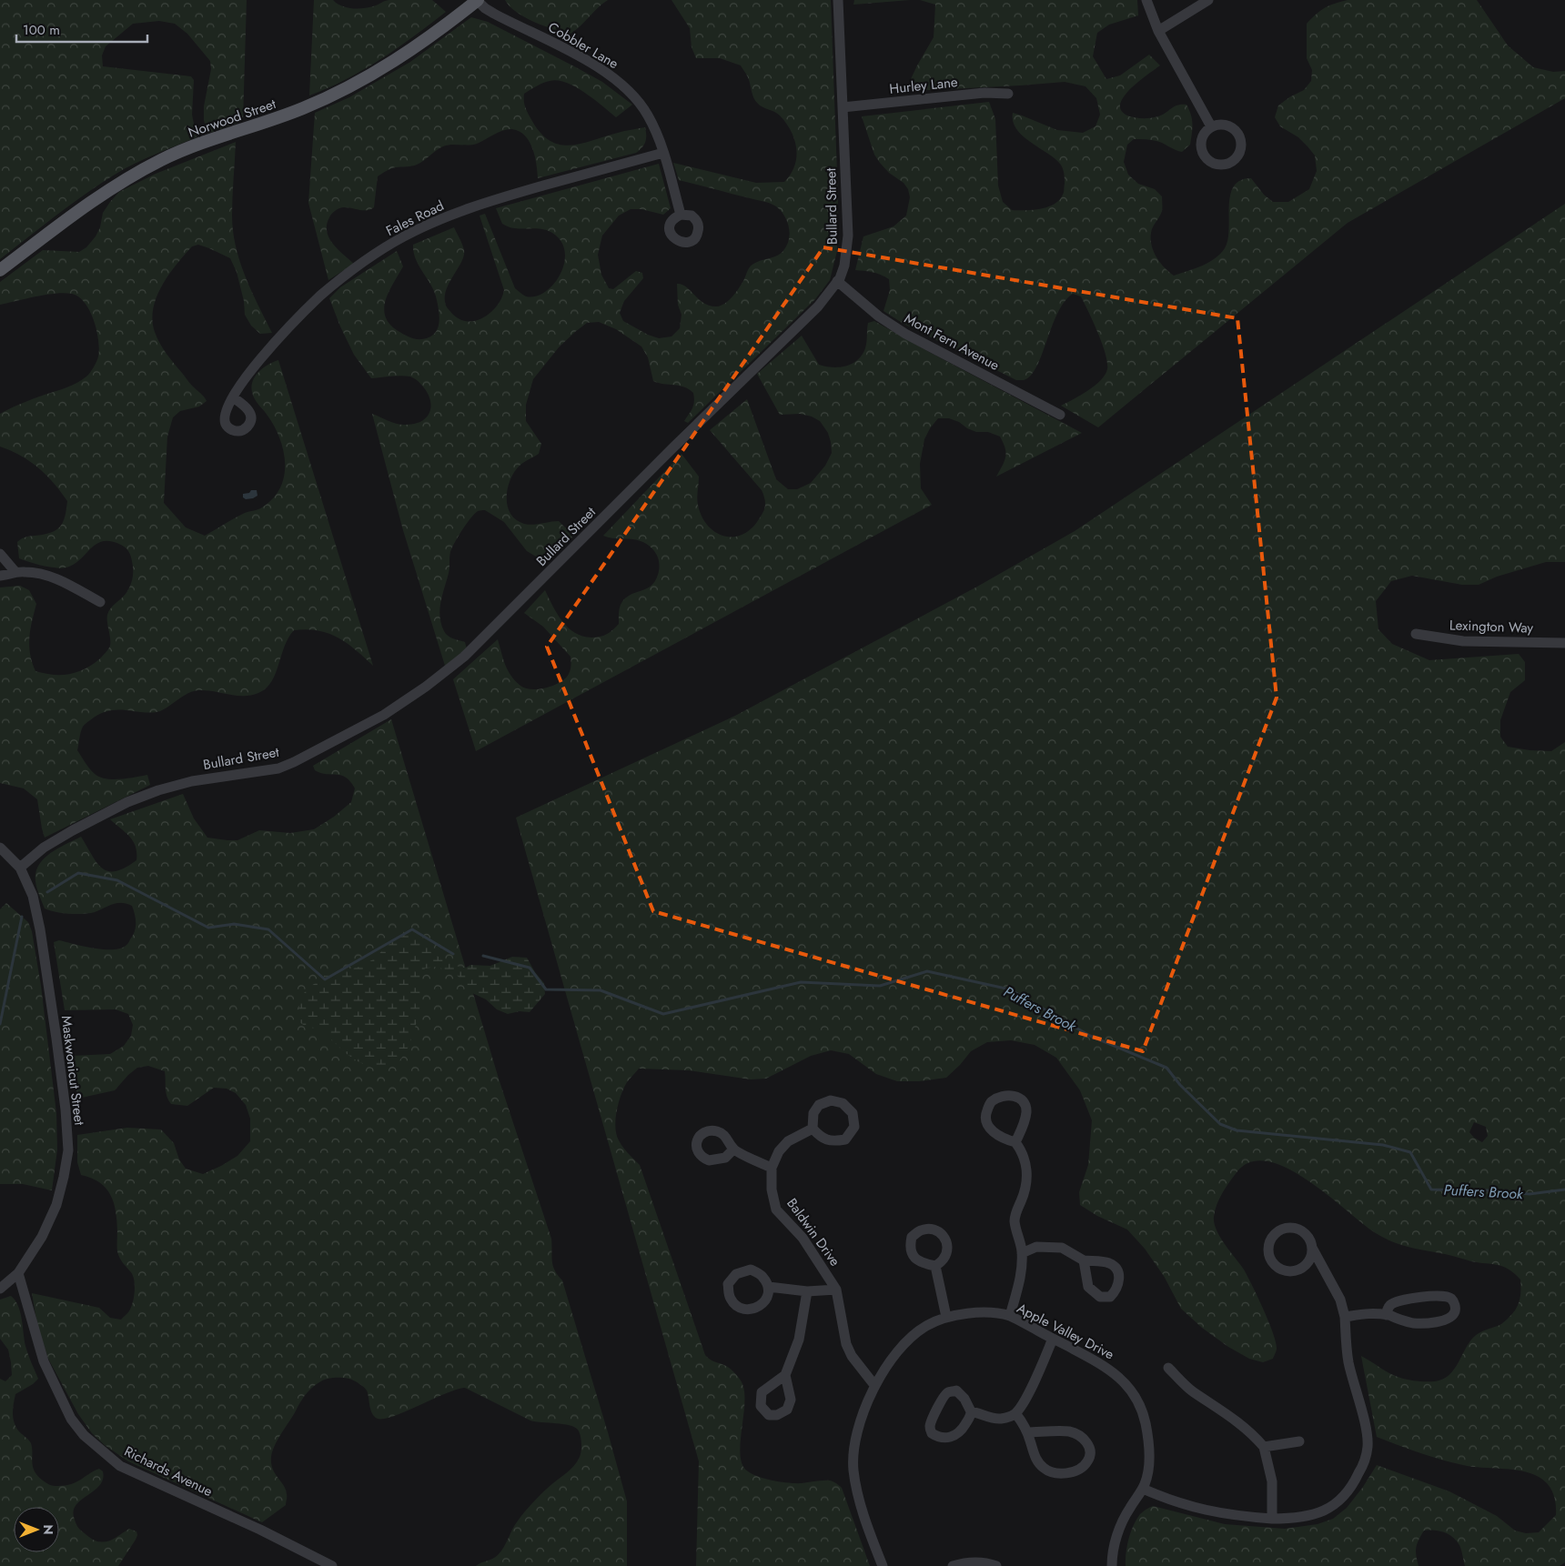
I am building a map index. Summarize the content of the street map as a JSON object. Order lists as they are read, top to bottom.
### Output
{
  "streets": {
    "main road": ["Norwood Street"],
    "street": [
      "Cobbler Lane",
      "Hurley Lane",
      "Bullard Street",
      "Fales Road",
      "Mont Fern Avenue",
      "Lexington Way",
      "Maskwonicut Street",
      "Baldwin Drive",
      "Apple Valley Drive",
      "Richards Avenue"
    ]
  },
  "crossings": [
    ["Cobbler Lane", "Norwood Street"],
    ["Cobbler Lane", "Fales Road"],
    ["Hurley Lane", "Bullard Street"],
    ["Bullard Street", "Mont Fern Avenue"],
    ["Bullard Street", "Maskwonicut Street"],
    ["Maskwonicut Street", "Richards Avenue"],
    ["Baldwin Drive", "Apple Valley Drive"]
  ],
  "water": ["Puffers Brook"],
  "scale_bar": "100 m",
  "north": "right"
}
